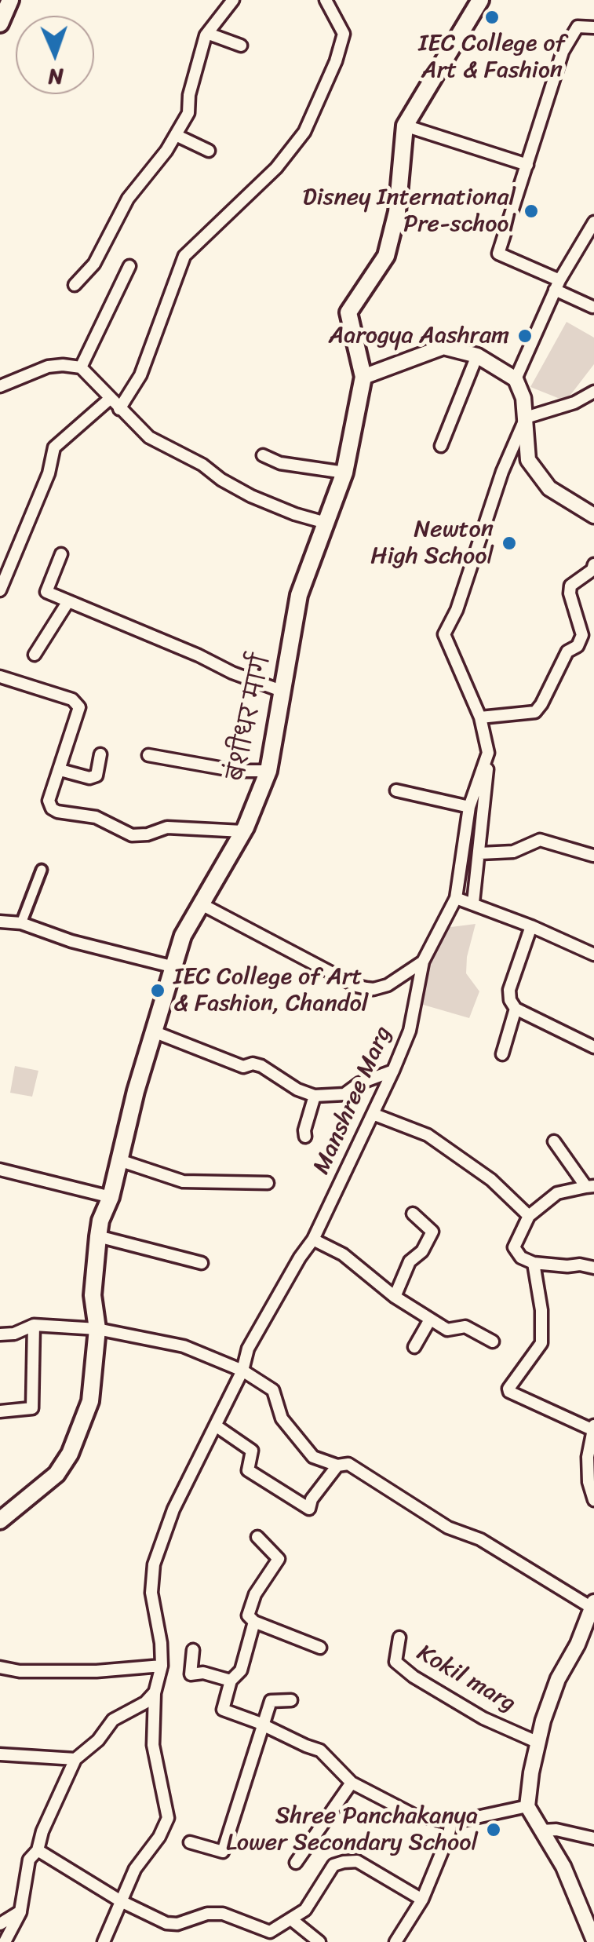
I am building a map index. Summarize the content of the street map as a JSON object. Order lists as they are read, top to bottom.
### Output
{
  "streets": {
    "main road": ["बंशीधर मार्ग"],
    "street": ["Manshree Marg", "Kokil marg"]
  },
  "places": [
    "IEC College of Art & Fashion",
    "Disney International Pre-school",
    "Aarogya Aashram",
    "Newton High School",
    "IEC College of Art & Fashion, Chandol",
    "Shree Panchakanya Lower Secondary School"
  ],
  "north": "bottom"
}
